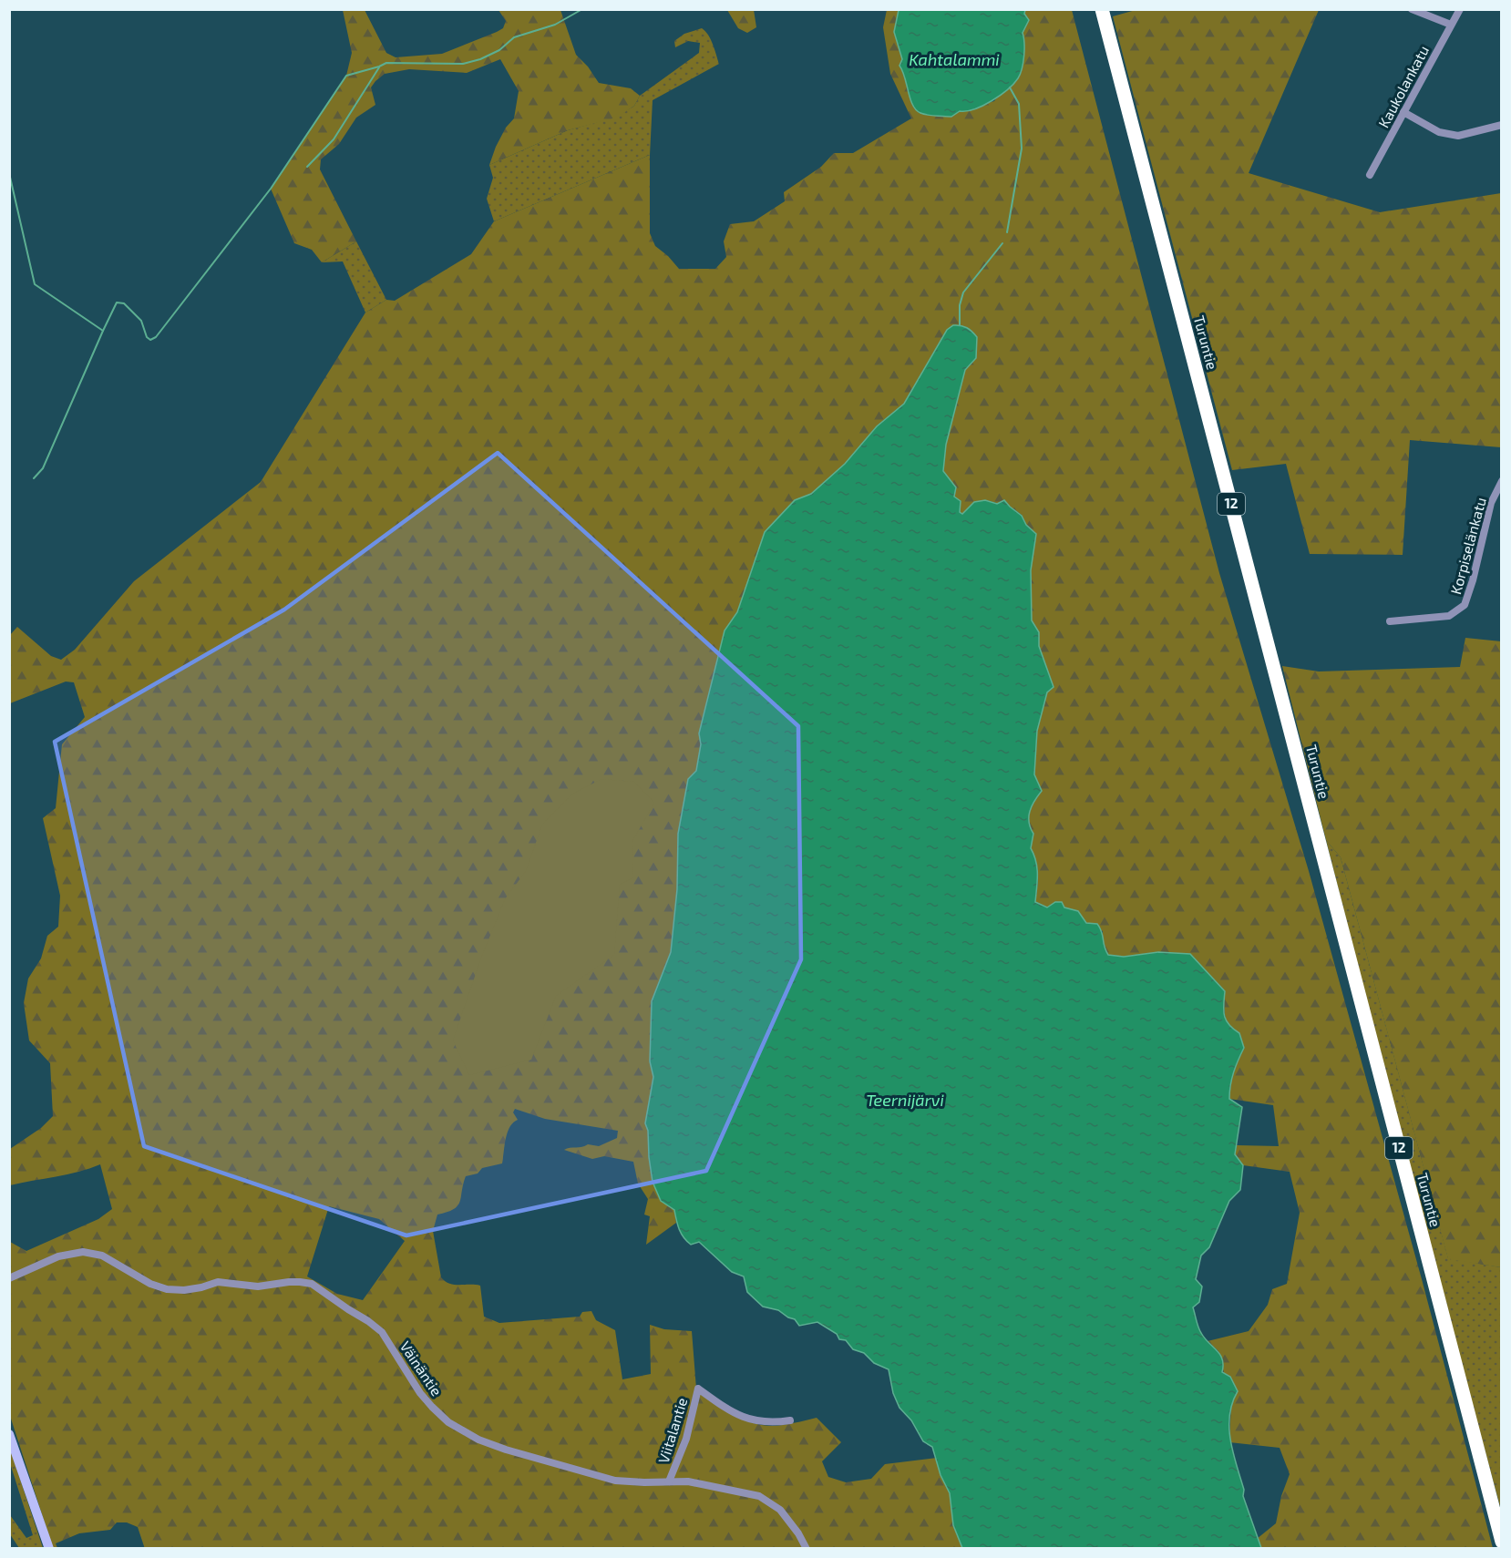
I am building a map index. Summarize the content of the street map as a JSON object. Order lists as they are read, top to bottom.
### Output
{
  "streets": {
    "highway": ["Turuntie", "12"],
    "street": [
      "Kaukolankatu",
      "Korpiselänkatu",
      "Väinäntie",
      "Viitalantie"
    ]
  },
  "crossings": [
    ["Väinäntie", "Viitalantie"]
  ],
  "water": ["Kahtalammi", "Teernijärvi"]
}
